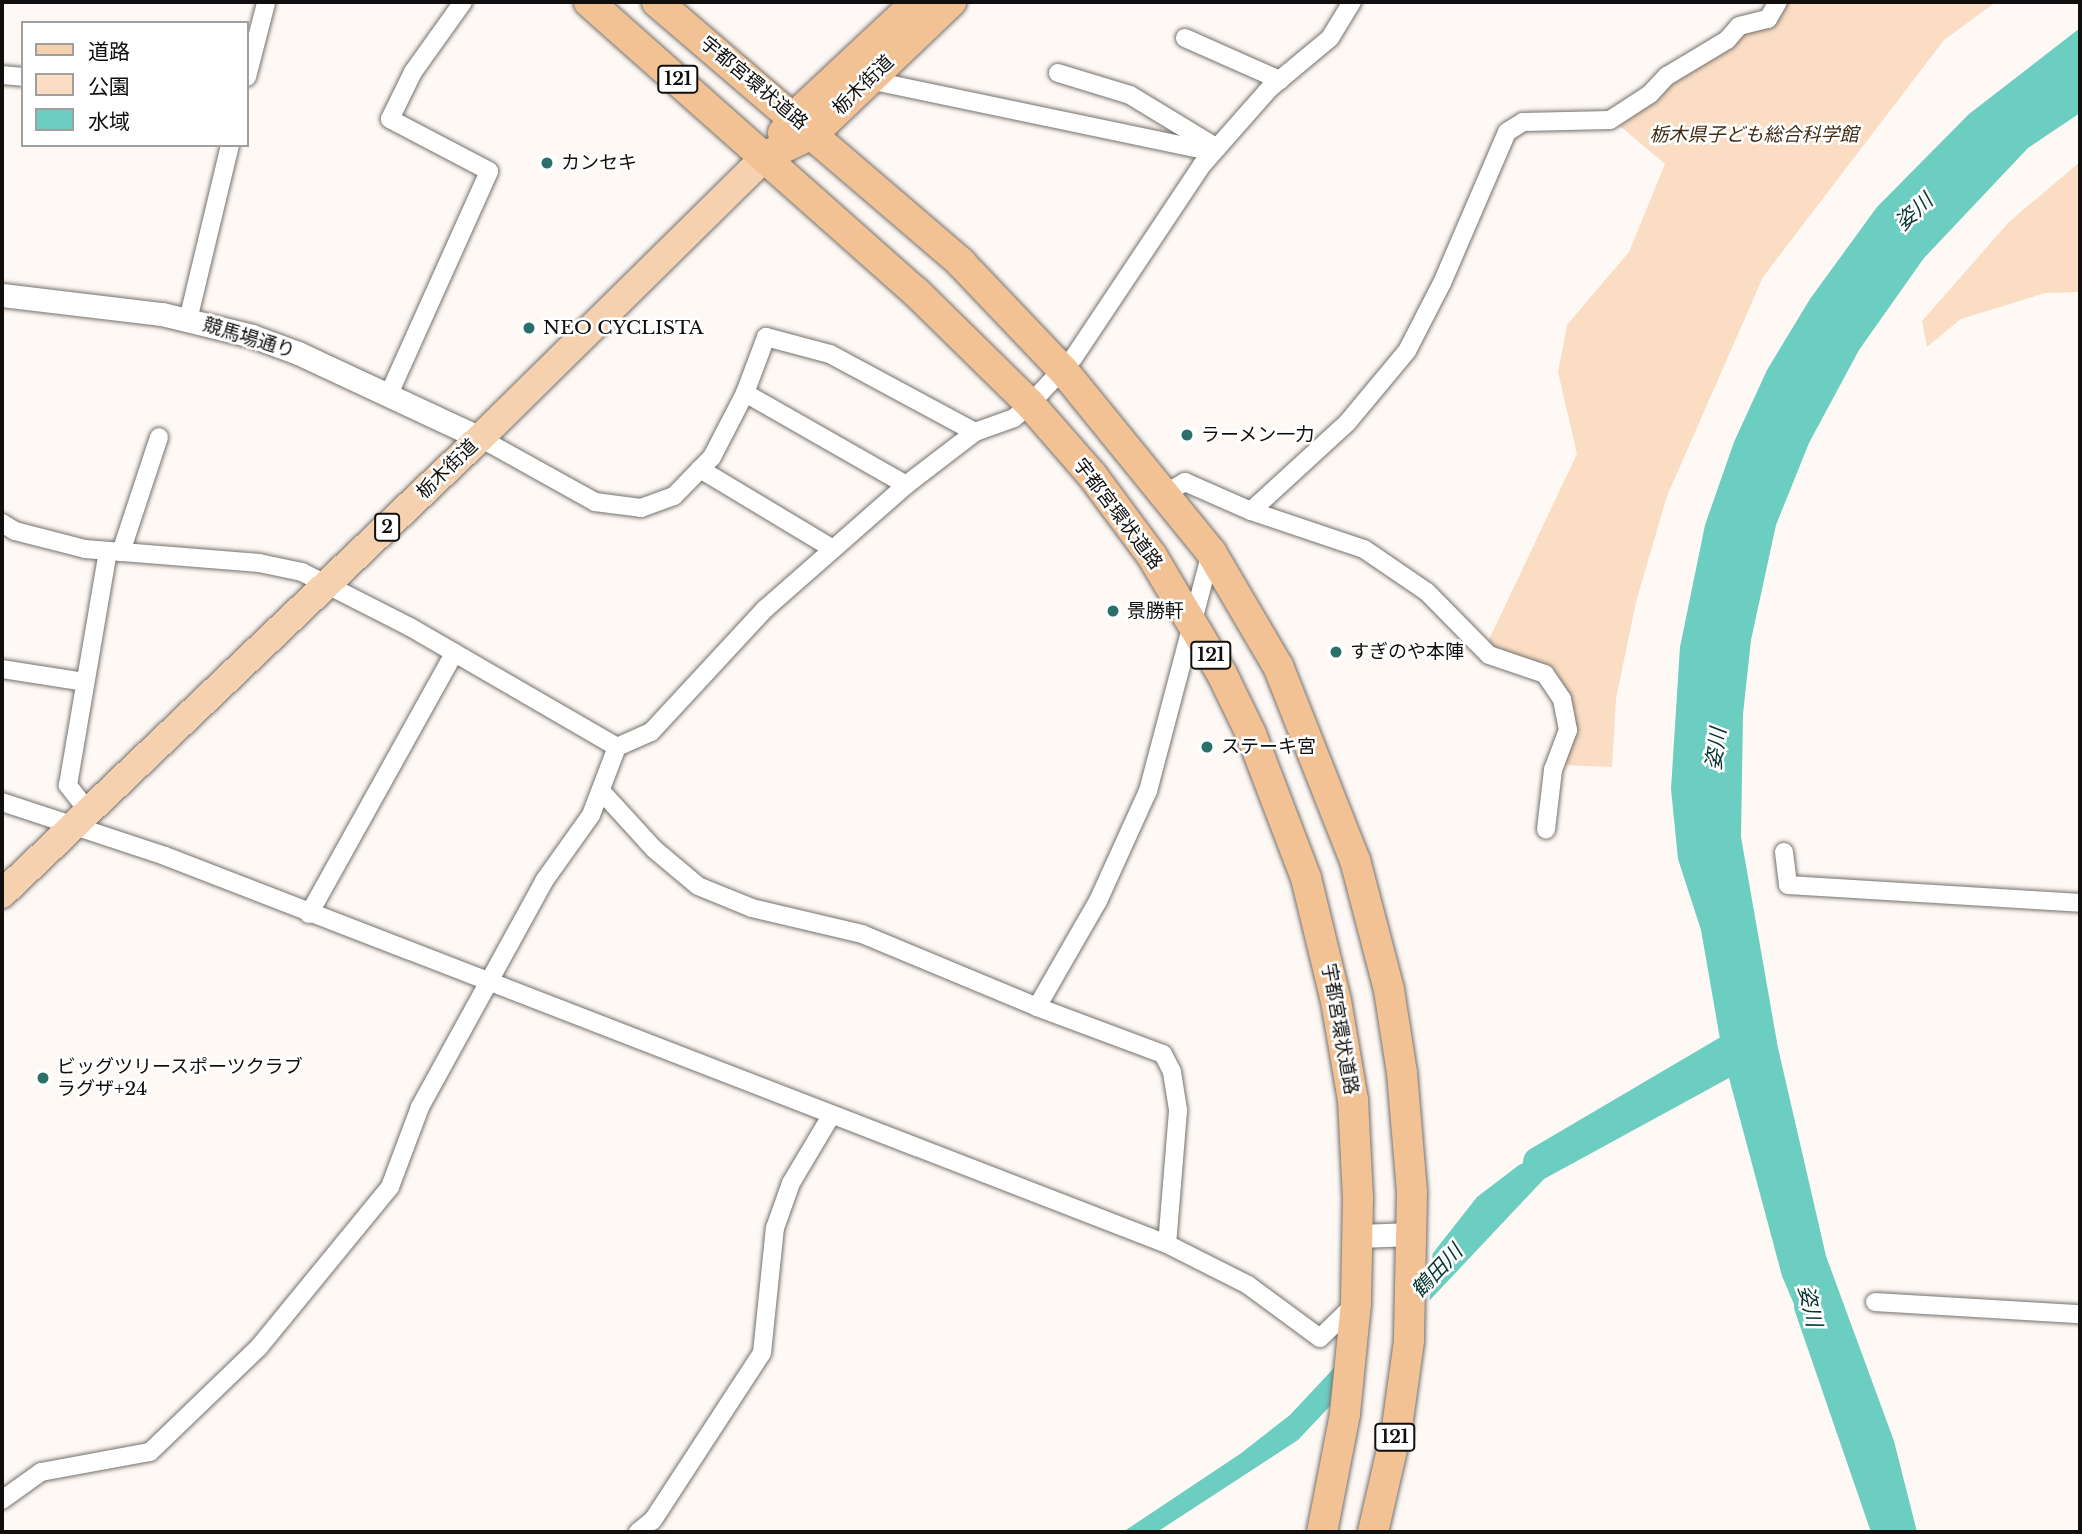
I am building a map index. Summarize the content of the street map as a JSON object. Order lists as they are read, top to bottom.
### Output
{
  "streets": {
    "highway": ["121", "宇都宮環状道路", "栃木街道"],
    "main road": ["2"],
    "street": ["競馬場通り"]
  },
  "crossings": [
    ["宇都宮環状道路", "栃木街道"],
    ["栃木街道", "競馬場通り"]
  ],
  "water": ["姿川", "鶴田川"],
  "parks": ["栃木県子ども総合科学館"],
  "places": [
    "カンセキ",
    "NEO CYCLISTA",
    "ラーメン一力",
    "景勝軒",
    "すぎのや本陣",
    "ステーキ宮",
    "ビッグツリースポーツクラブ ラグザ+24"
  ],
  "legend": ["道路", "公園", "水域"]
}
